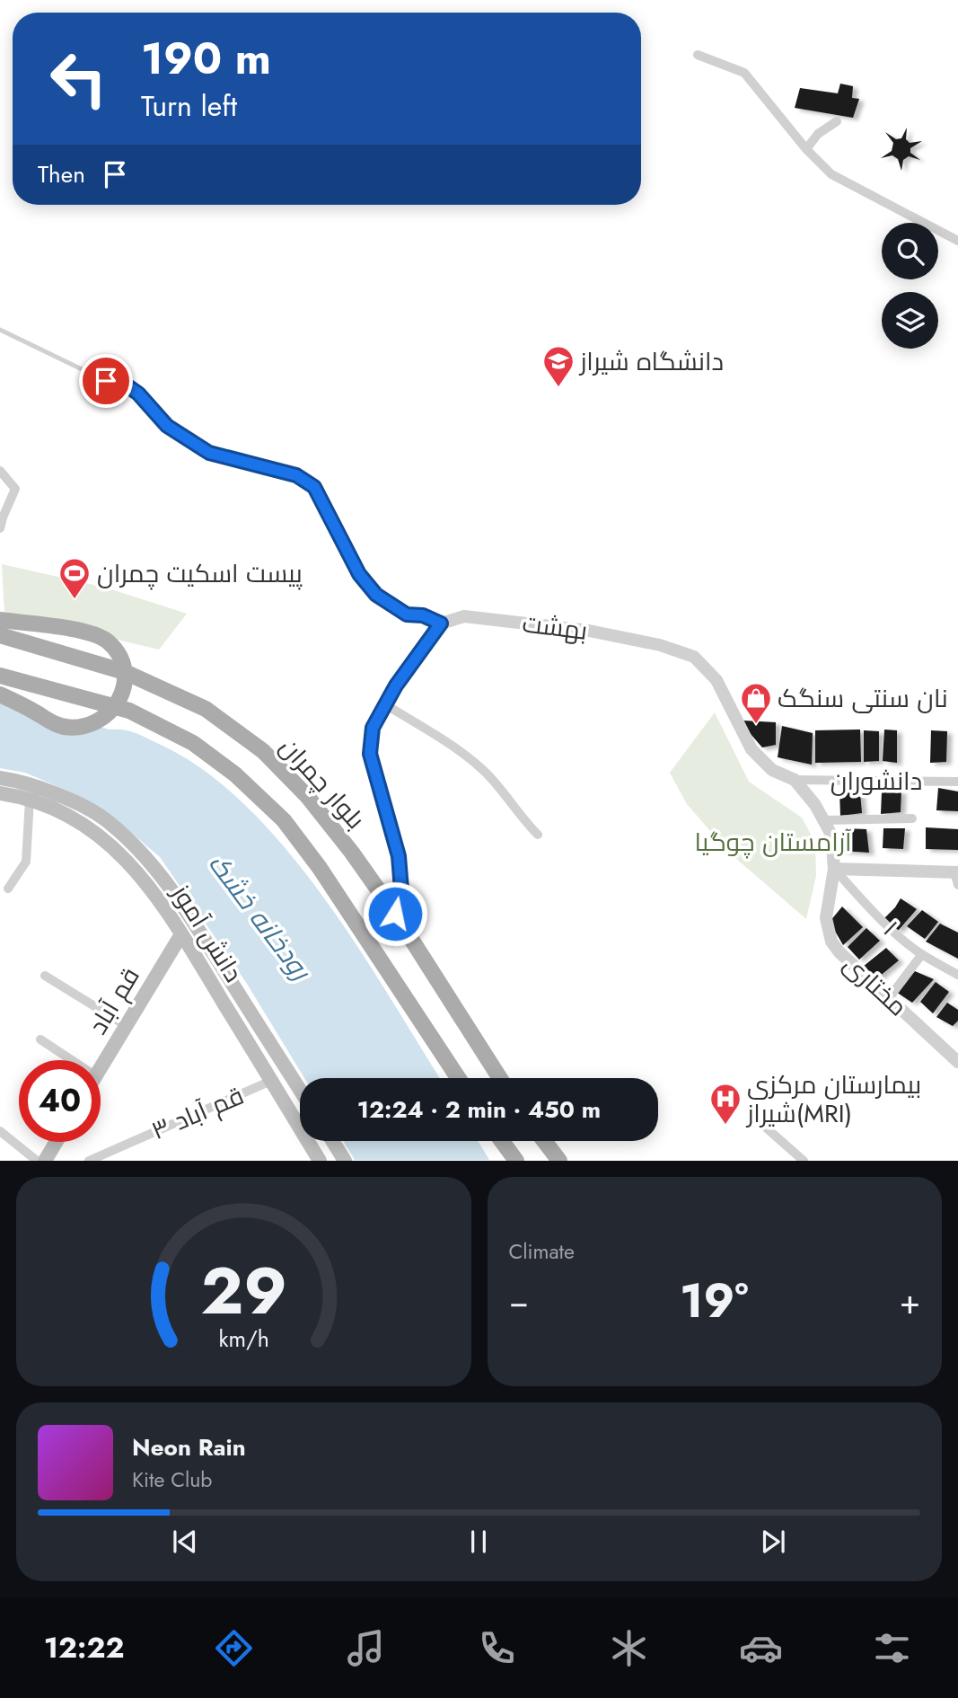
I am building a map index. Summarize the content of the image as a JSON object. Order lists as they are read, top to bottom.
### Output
{
  "streets": {
    "main road": ["بلوار چمران", "دانش آموز", "قم آباد"],
    "street": [
      "بهشت",
      "دانشوران",
      "۱",
      "مختاری",
      "۳ قم آباد"
    ]
  },
  "crossings": [
    ["بهشت", "دانشوران"],
    ["بهشت", "۱"],
    ["بهشت", "مختاری"],
    ["دانش آموز", "قم آباد"],
    ["دانش آموز", "۳ قم آباد"]
  ],
  "water": ["رودخانه خشک"],
  "parks": ["آرامستان چوگیا"],
  "places": {
    "school or university": ["دانشگاه شیراز"],
    "sports": ["پیست اسکیت چمران"],
    "shop": ["نان سنتی سنگک"],
    "hospital": ["بیمارستان مرکزی شیراز(MRI)"]
  },
  "page": {
    "turn": ["190 m", "Turn left"],
    "then": "Then",
    "limit": "40",
    "trip": "12:24 · 2 min · 450 m",
    "tile": "Climate",
    "heat": ["−", "19°", "+"],
    "song": ["Neon Rain", "Kite Club"],
    "tabs": "12:22",
    "gauge": ["29", "km/h"]
  }
}
